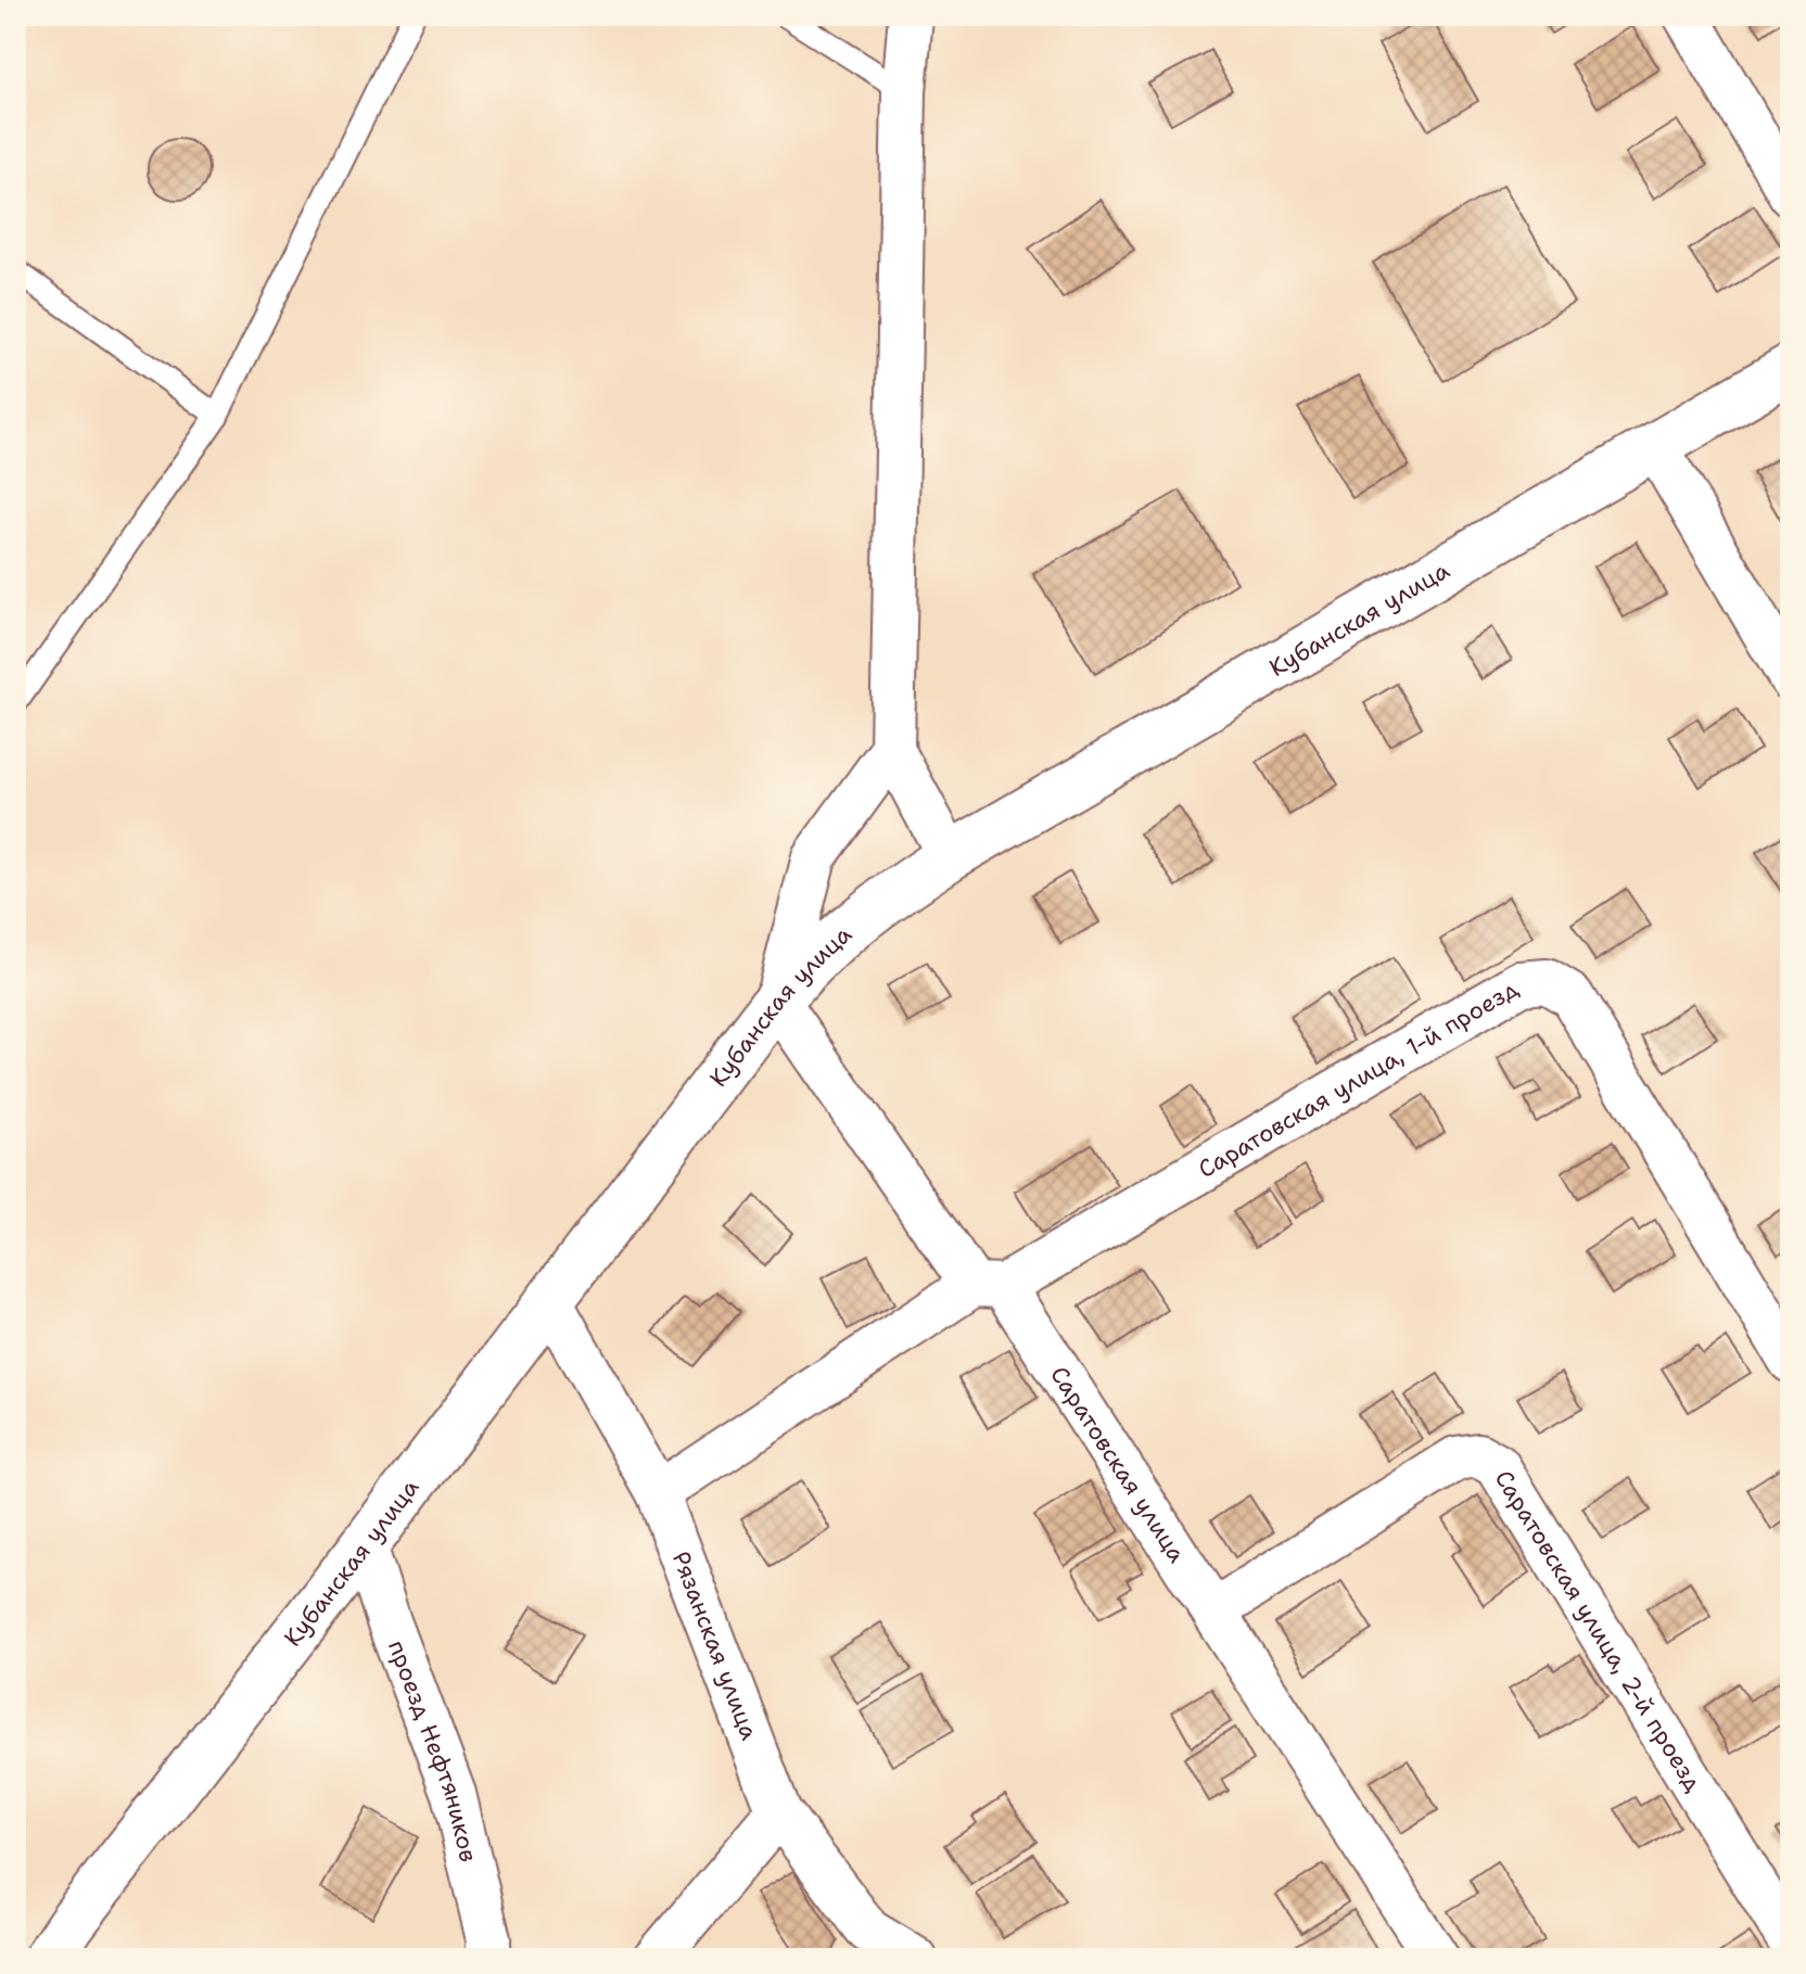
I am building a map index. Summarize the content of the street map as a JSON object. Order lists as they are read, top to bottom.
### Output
{
  "streets": {
    "street": [
      "Кубанская улица",
      "Саратовская улица, 1-й проезд",
      "Саратовская улица",
      "Саратовская улица, 2-й проезд",
      "Рязанская улица",
      "проезд Нефтяников"
    ]
  },
  "crossings": [
    ["Кубанская улица", "Саратовская улица"],
    ["Кубанская улица", "Рязанская улица"],
    ["Кубанская улица", "проезд Нефтяников"],
    ["Саратовская улица, 1-й проезд", "Саратовская улица"],
    ["Саратовская улица, 1-й проезд", "Рязанская улица"],
    ["Саратовская улица", "Саратовская улица, 2-й проезд"]
  ]
}
